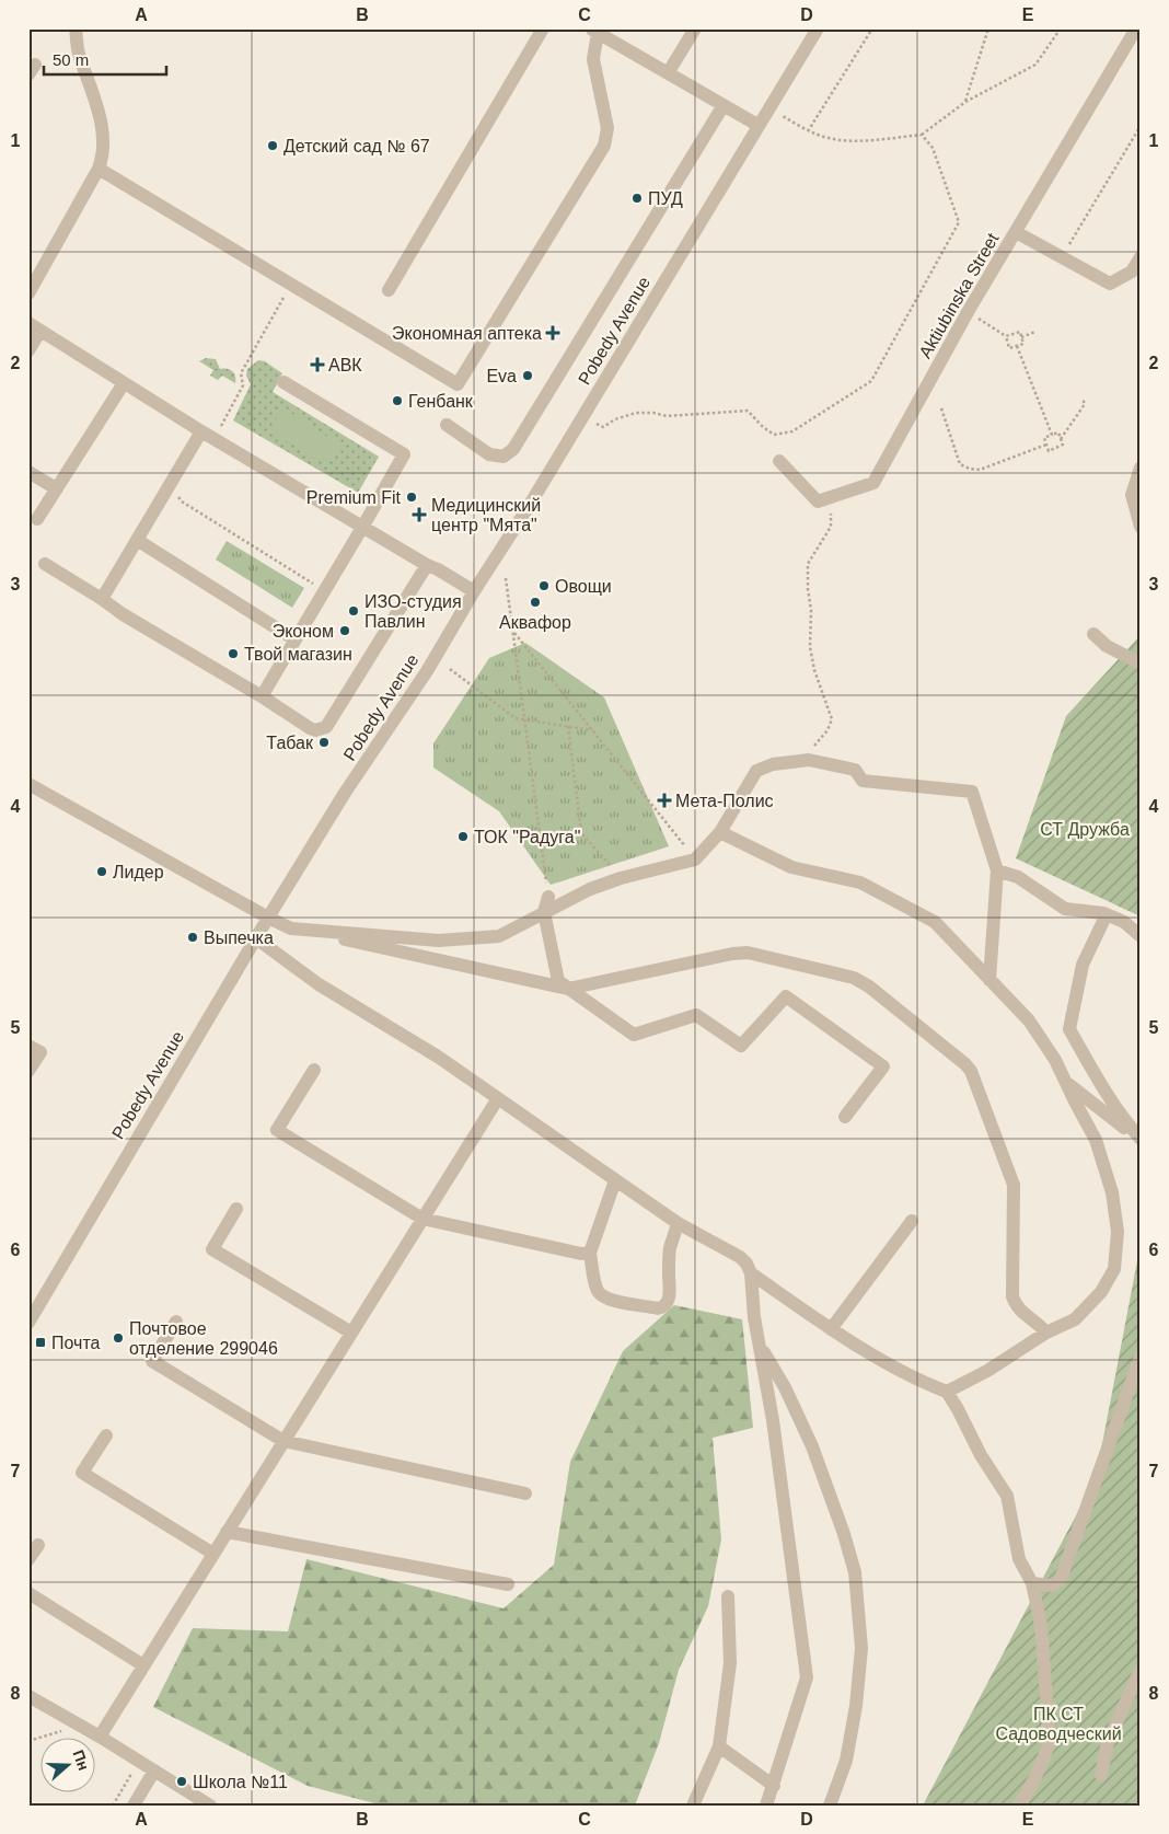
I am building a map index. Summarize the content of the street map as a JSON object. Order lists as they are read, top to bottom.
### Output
{
  "streets": {
    "street": ["Aktiubinska Street", "Pobedy Avenue"]
  },
  "parks": ["СТ Дружба", "ПК СТ Садоводческий"],
  "places": {
    "other": [
      "Детский сад № 67",
      "ПУД",
      "Eva",
      "Генбанк",
      "Premium Fit",
      "Овощи",
      "Аквафор",
      "ИЗО-студия Павлин",
      "Эконом",
      "Твой магазин",
      "Табак",
      "ТОК \"Радуга\"",
      "Лидер",
      "Выпечка",
      "Почтовое отделение 299046",
      "Школа №11"
    ],
    "health": [
      "Экономная аптека",
      "АВК",
      "Медицинский центр \"Мята\"",
      "Мета-Полис"
    ],
    "transit": ["Почта"]
  },
  "scale_bar": "50 m",
  "north": "right",
  "grid": {
    "columns": [
      "A",
      "B",
      "C",
      "D",
      "E"
    ],
    "rows": [
      "1",
      "2",
      "3",
      "4",
      "5",
      "6",
      "7",
      "8"
    ]
  }
}
